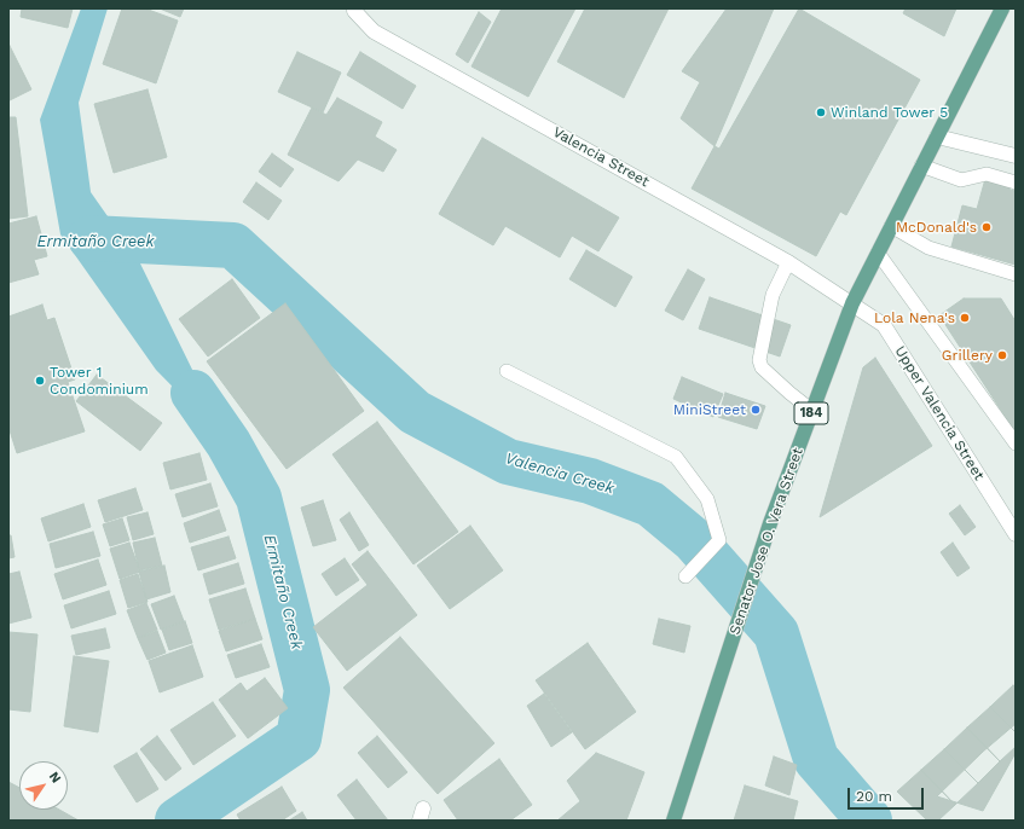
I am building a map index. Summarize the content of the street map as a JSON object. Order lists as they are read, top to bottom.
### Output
{
  "streets": {
    "main road": ["184", "Senator Jose O. Vera Street"],
    "street": ["Valencia Street", "Upper Valencia Street"]
  },
  "crossings": [
    ["Valencia Street", "Upper Valencia Street"],
    ["Valencia Street", "Senator Jose O. Vera Street"],
    ["Upper Valencia Street", "Senator Jose O. Vera Street"]
  ],
  "water": ["Ermitaño Creek", "Valencia Creek"],
  "places": [
    "Winland Tower 5",
    "McDonald's",
    "Lola Nena's",
    "Grillery",
    "Tower 1 Condominium",
    "MiniStreet"
  ],
  "scale_bar": "20 m",
  "north": "top right"
}
